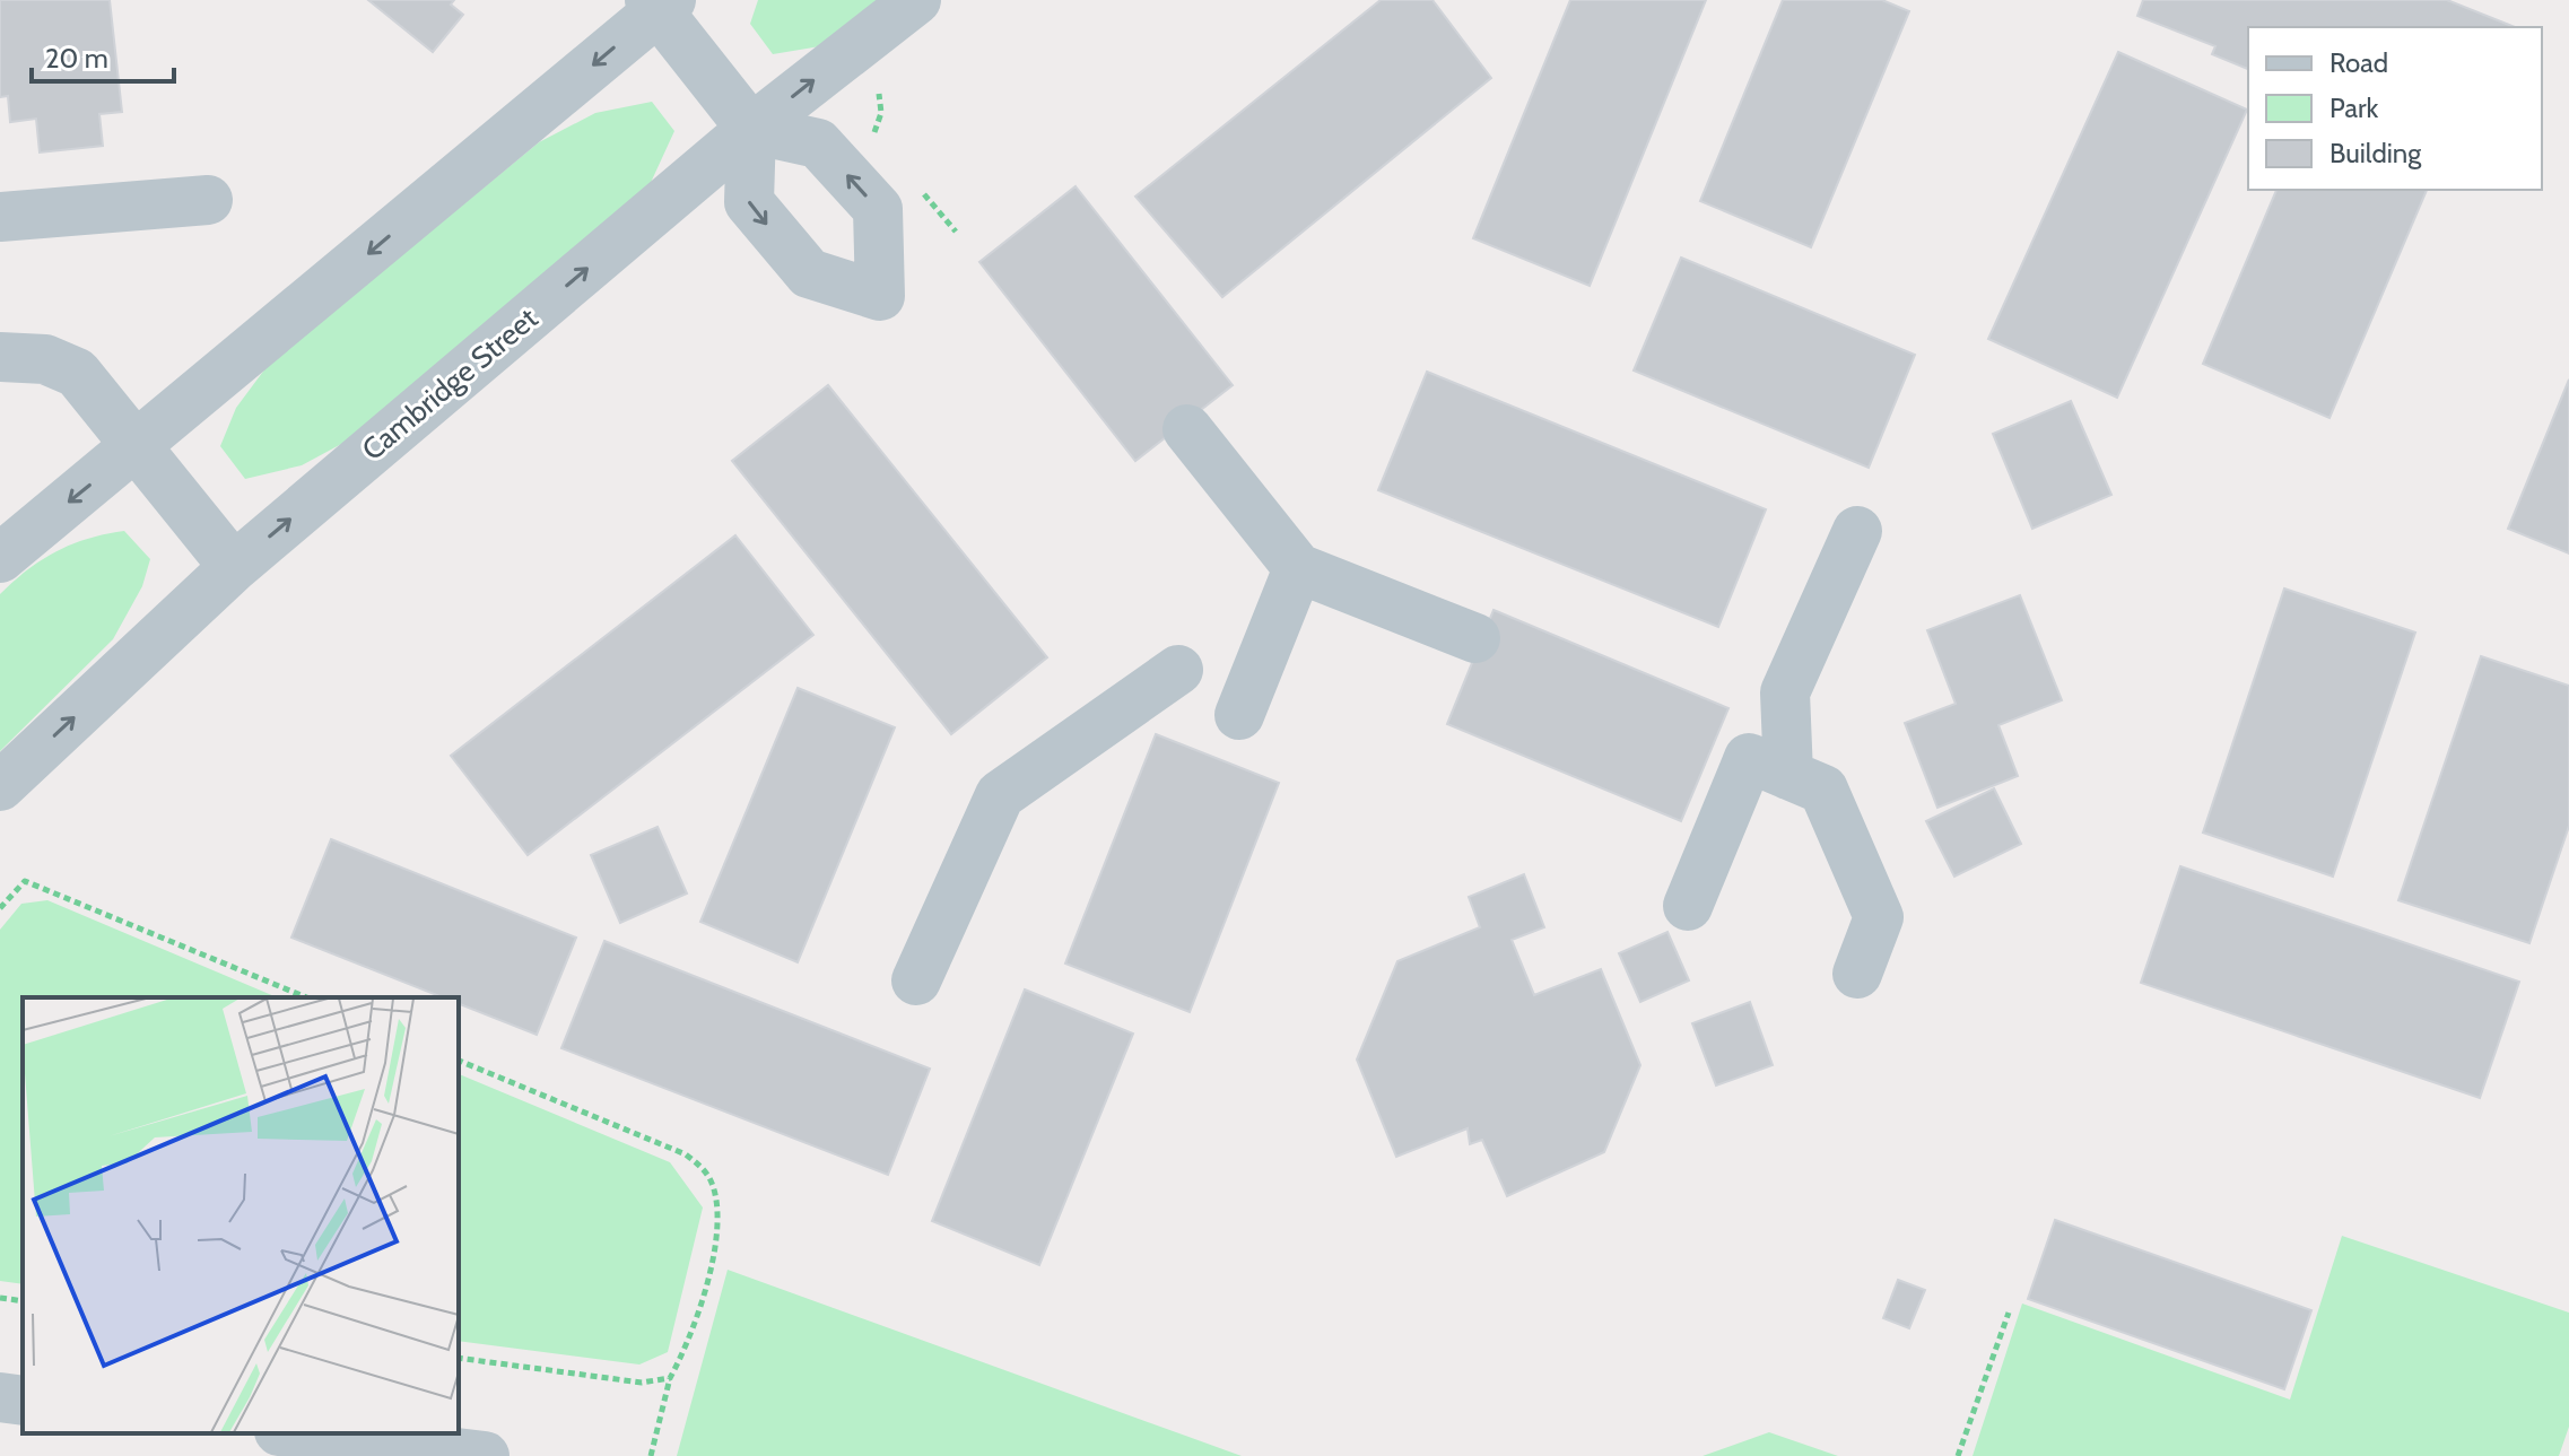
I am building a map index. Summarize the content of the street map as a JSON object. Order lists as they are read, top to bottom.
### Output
{
  "streets": {
    "street": ["Cambridge Street"]
  },
  "legend": ["Road", "Park", "Building"],
  "scale_bar": "20 m"
}
